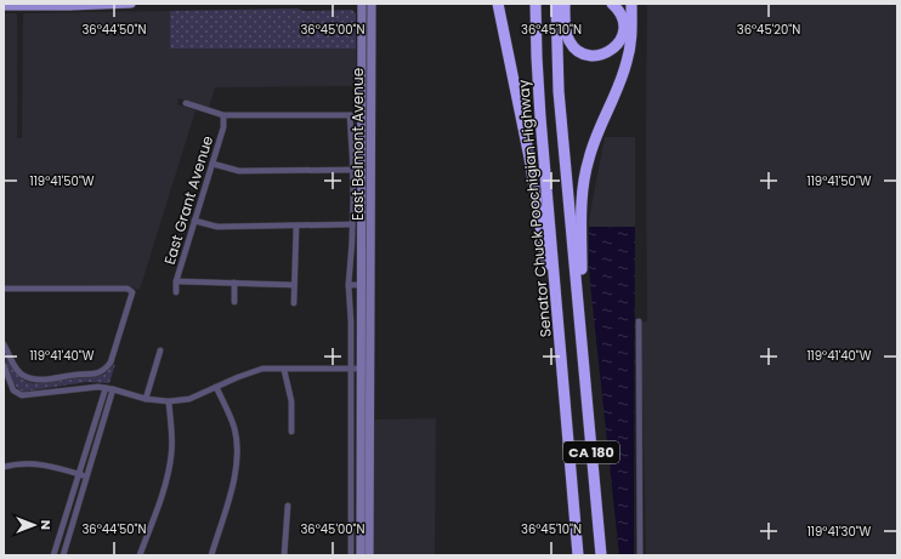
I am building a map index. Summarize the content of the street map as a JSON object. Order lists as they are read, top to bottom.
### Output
{
  "streets": {
    "highway": ["Senator Chuck Poochigian Highway", "CA 180"],
    "street": ["East Belmont Avenue", "East Grant Avenue"]
  },
  "north": "right",
  "coordinates": [
    "36°44'50\"N",
    "36°45'00\"N",
    "36°45'10\"N",
    "36°45'20\"N",
    "119°41'50\"W",
    "119°41'40\"W",
    "119°41'30\"W"
  ]
}
